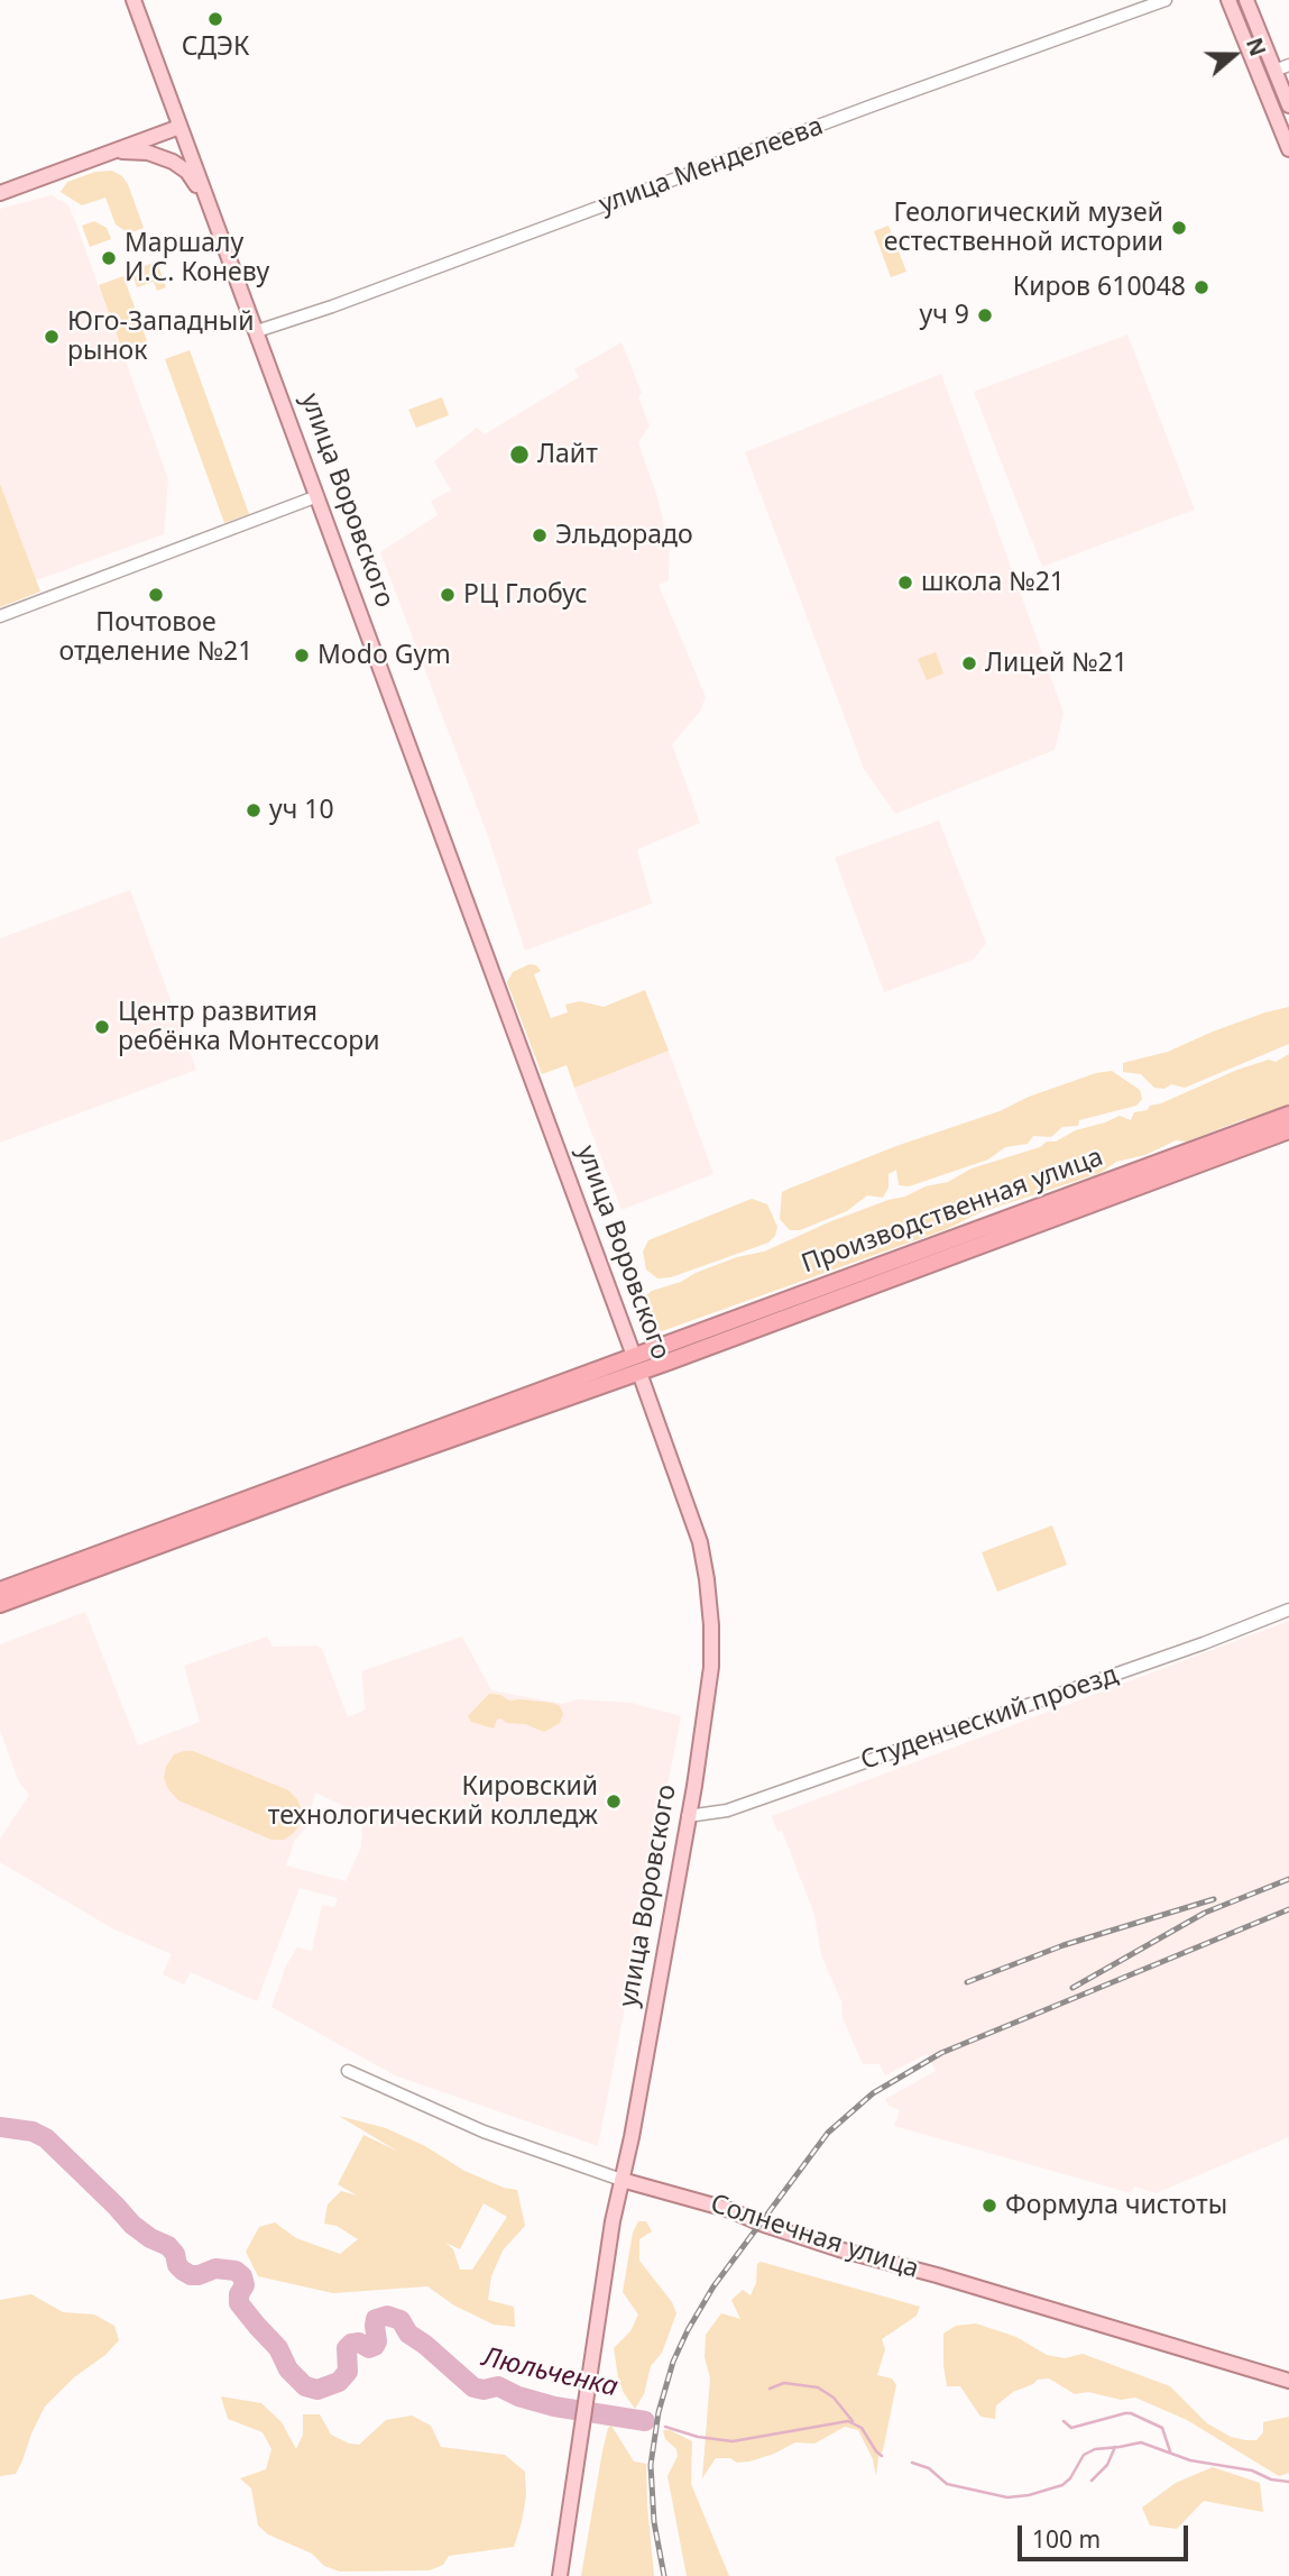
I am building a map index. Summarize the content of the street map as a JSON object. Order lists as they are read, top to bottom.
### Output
{
  "streets": {
    "highway": ["улица Воровского", "Производственная улица"],
    "main road": ["Солнечная улица"],
    "street": ["улица Менделеева", "Студенческий проезд"]
  },
  "crossings": [
    ["улица Менделеева", "улица Воровского"],
    ["улица Воровского", "Производственная улица"],
    ["улица Воровского", "Студенческий проезд"],
    ["улица Воровского", "Солнечная улица"]
  ],
  "water": ["Люльченка"],
  "places": [
    "СДЭК",
    "Геологический музей естественной истории",
    "Маршалу И.С. Коневу",
    "Киров 610048",
    "уч 9",
    "Юго-Западный рынок",
    "Лайт",
    "Эльдорадо",
    "школа №21",
    "Почтовое отделение №21",
    "РЦ Глобус",
    "Modo Gym",
    "Лицей №21",
    "уч 10",
    "Центр развития ребёнка Монтессори",
    "Кировский технологический колледж",
    "Формула чистоты"
  ],
  "scale_bar": "100 m",
  "north": "right"
}
